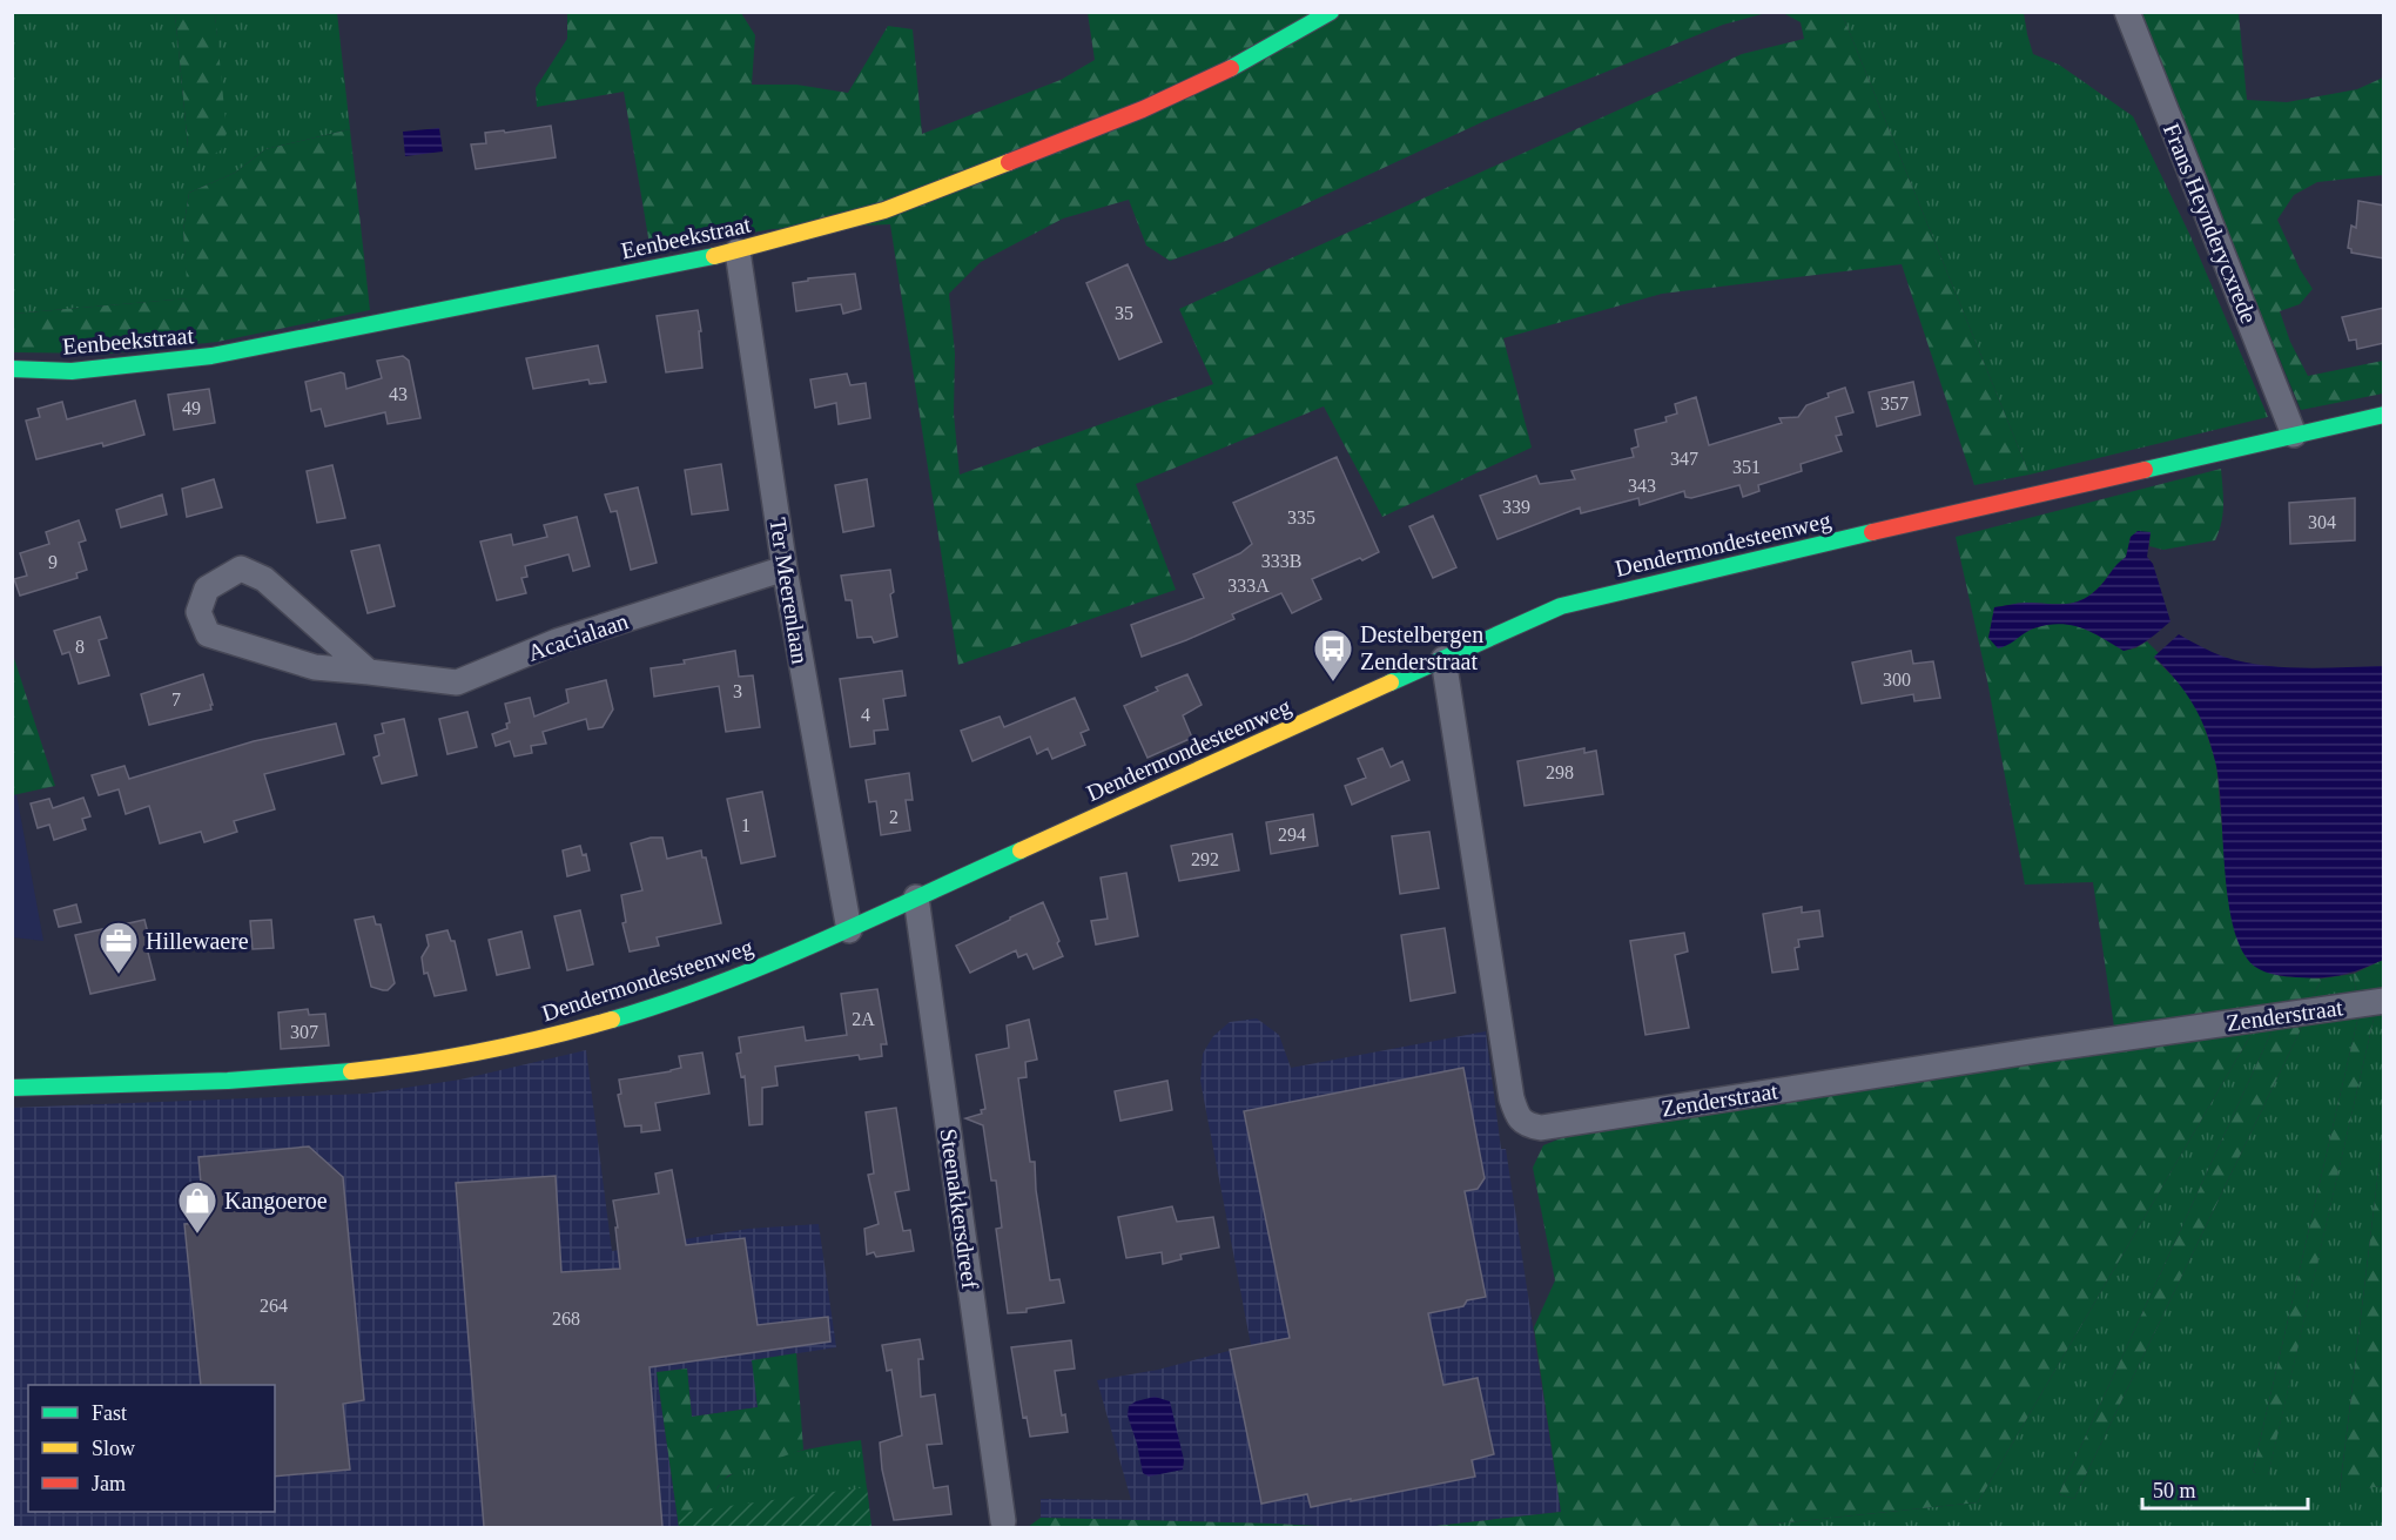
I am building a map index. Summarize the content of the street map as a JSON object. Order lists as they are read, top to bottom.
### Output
{
  "streets": {
    "main road": ["Eenbeekstraat", "Dendermondesteenweg"],
    "street": [
      "Frans Heynderycxrede",
      "Ter Meerenlaan",
      "Acacialaan",
      "Zenderstraat",
      "Steenakkersdreef"
    ]
  },
  "crossings": [
    ["Frans Heynderycxrede", "Dendermondesteenweg"],
    ["Eenbeekstraat", "Ter Meerenlaan"],
    ["Dendermondesteenweg", "Ter Meerenlaan"],
    ["Dendermondesteenweg", "Zenderstraat"],
    ["Dendermondesteenweg", "Steenakkersdreef"],
    ["Ter Meerenlaan", "Acacialaan"]
  ],
  "places": {
    "bus stop": ["Destelbergen Zenderstraat"],
    "office": ["Hillewaere"],
    "shop": ["Kangoeroe"]
  },
  "house_numbers": [
    "35",
    "43",
    "357",
    "49",
    "347",
    "351",
    "343",
    "339",
    "335",
    "304",
    "333B",
    "9",
    "333A",
    "8",
    "300",
    "3",
    "7",
    "4",
    "298",
    "2",
    "1",
    "294",
    "292",
    "2A",
    "307",
    "264",
    "268"
  ],
  "legend": ["Fast", "Slow", "Jam"],
  "scale_bar": "50 m"
}
